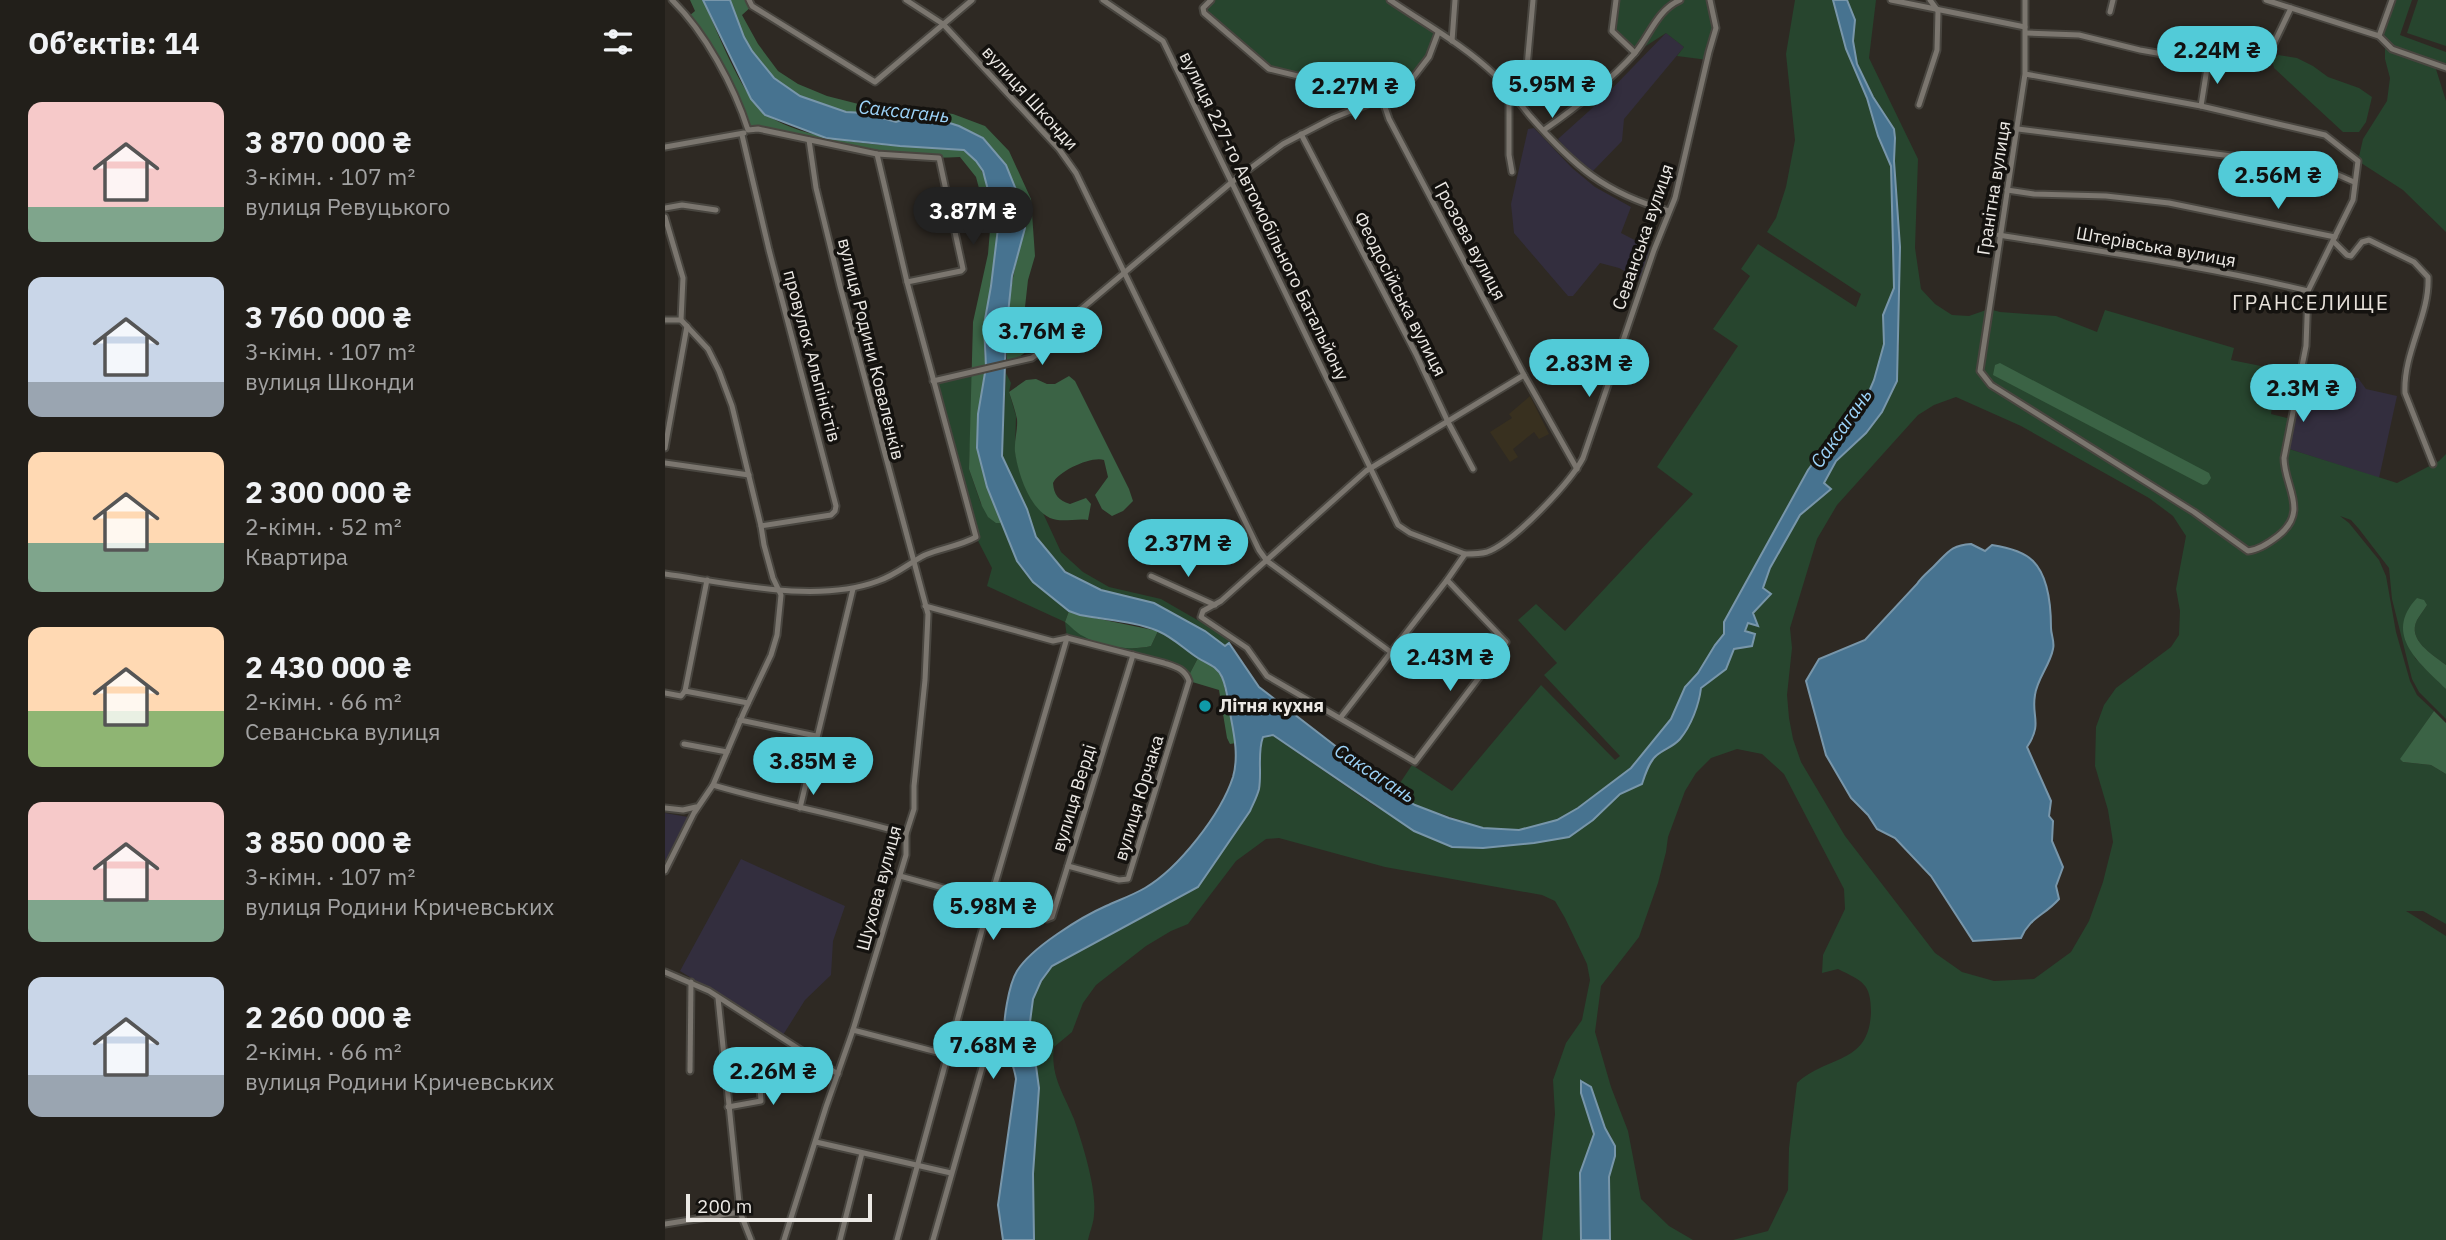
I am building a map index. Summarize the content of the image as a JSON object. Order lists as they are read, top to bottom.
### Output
{
  "streets": {
    "street": [
      "вулиця Шконди",
      "Гранітна вулиця",
      "вулиця 227-го Автомобільного Батальйону",
      "Севанська вулиця",
      "Грозова вулиця",
      "Штерівська вулиця",
      "Феодосійська вулиця",
      "вулиця Родини Коваленків",
      "провулок Альпіністів",
      "вулиця Верді",
      "вулиця Юрчака",
      "Шухова вулиця"
    ]
  },
  "crossings": [
    ["Гранітна вулиця", "Штерівська вулиця"],
    ["вулиця 227-го Автомобільного Батальйону", "Севанська вулиця"],
    ["Севанська вулиця", "Грозова вулиця"],
    ["вулиця Родини Коваленків", "Шухова вулиця"],
    ["вулиця Верді", "вулиця Юрчака"],
    ["вулиця Верді", "Шухова вулиця"]
  ],
  "districts": ["ГРАНСЕЛИЩЕ"],
  "water": ["Саксагань"],
  "places": ["Літня кухня"],
  "scale_bar": "200 m",
  "page": {
    "heading": "Об’єктів: 14",
    "price": [
      "2.24M ₴",
      "5.95M ₴",
      "2.27M ₴",
      "2.56M ₴",
      "3.87M ₴",
      "3.76M ₴",
      "2.83M ₴",
      "2.3M ₴",
      "2.37M ₴",
      "2.43M ₴",
      "3.85M ₴",
      "5.98M ₴",
      "7.68M ₴",
      "2.26M ₴"
    ],
    "list": [
      {
        "name": "3 870 000 ₴",
        "note": "3-кімн. · 107 m² · вулиця Ревуцького"
      },
      {
        "name": "3 760 000 ₴",
        "note": "3-кімн. · 107 m² · вулиця Шконди"
      },
      {
        "name": "2 300 000 ₴",
        "note": "2-кімн. · 52 m² · Квартира"
      },
      {
        "name": "2 430 000 ₴",
        "note": "2-кімн. · 66 m² · Севанська вулиця"
      },
      {
        "name": "3 850 000 ₴",
        "note": "3-кімн. · 107 m² · вулиця Родини Кричевських"
      },
      {
        "name": "2 260 000 ₴",
        "note": "2-кімн. · 66 m² · вулиця Родини Кричевських"
      }
    ],
    "scale": "200 m"
  }
}
